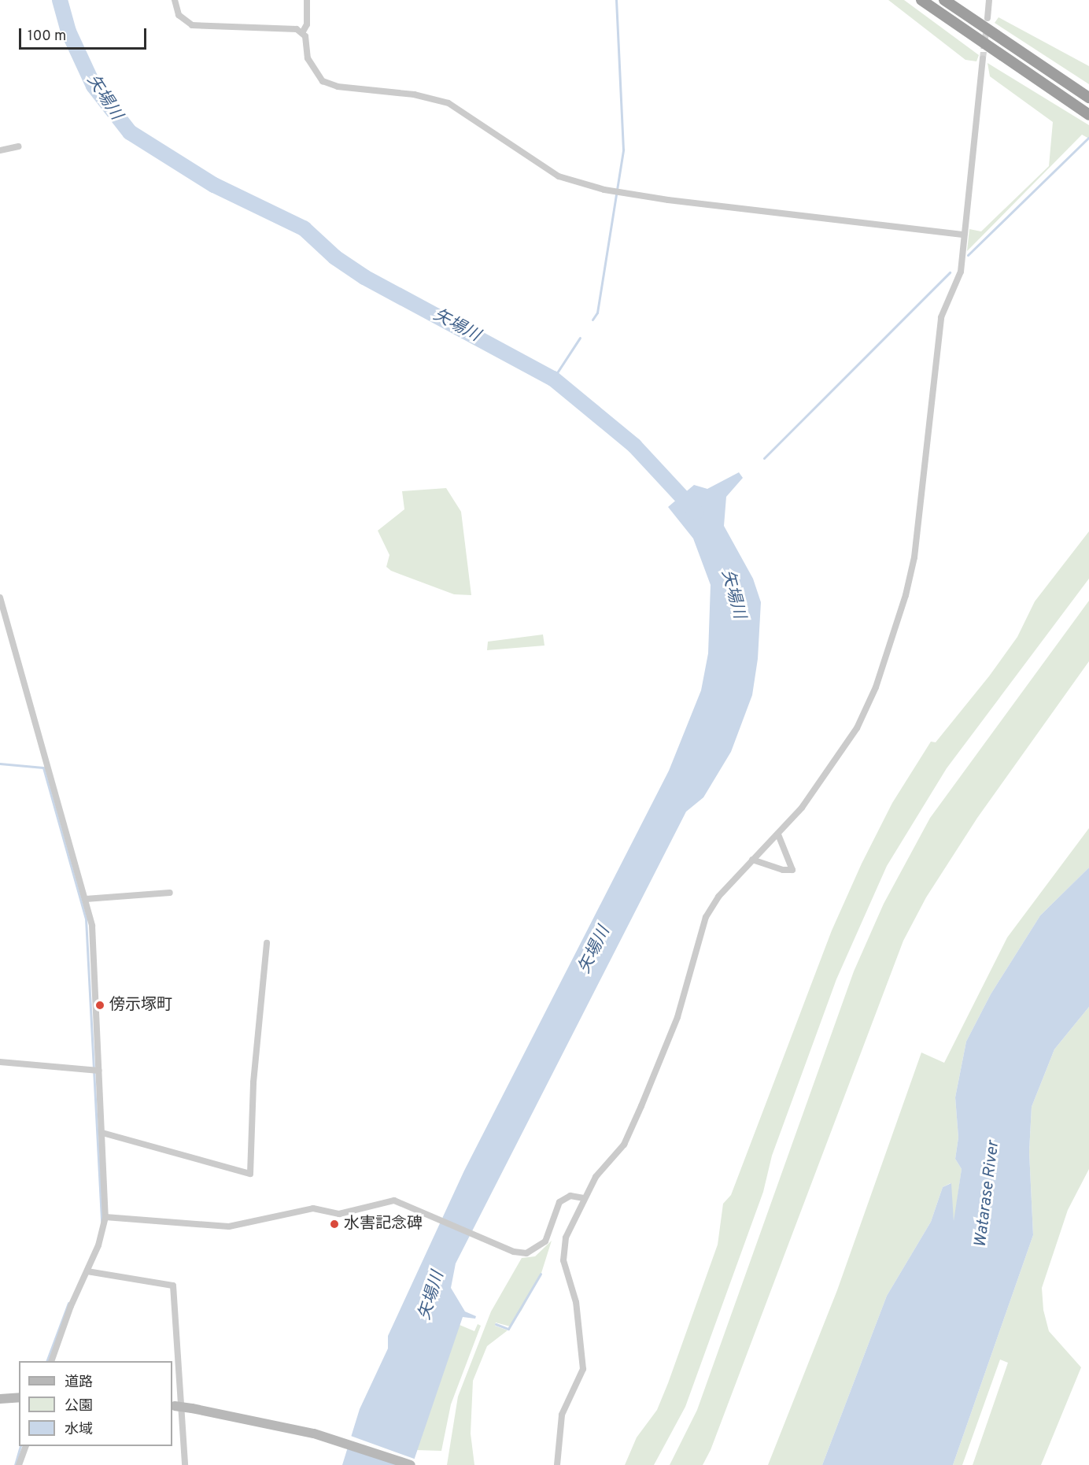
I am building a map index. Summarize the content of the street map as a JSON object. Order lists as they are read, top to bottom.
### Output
{
  "water": ["矢場川", "Watarase River"],
  "places": ["傍示塚町", "水害記念碑"],
  "legend": ["道路", "公園", "水域"],
  "scale_bar": "100 m"
}
